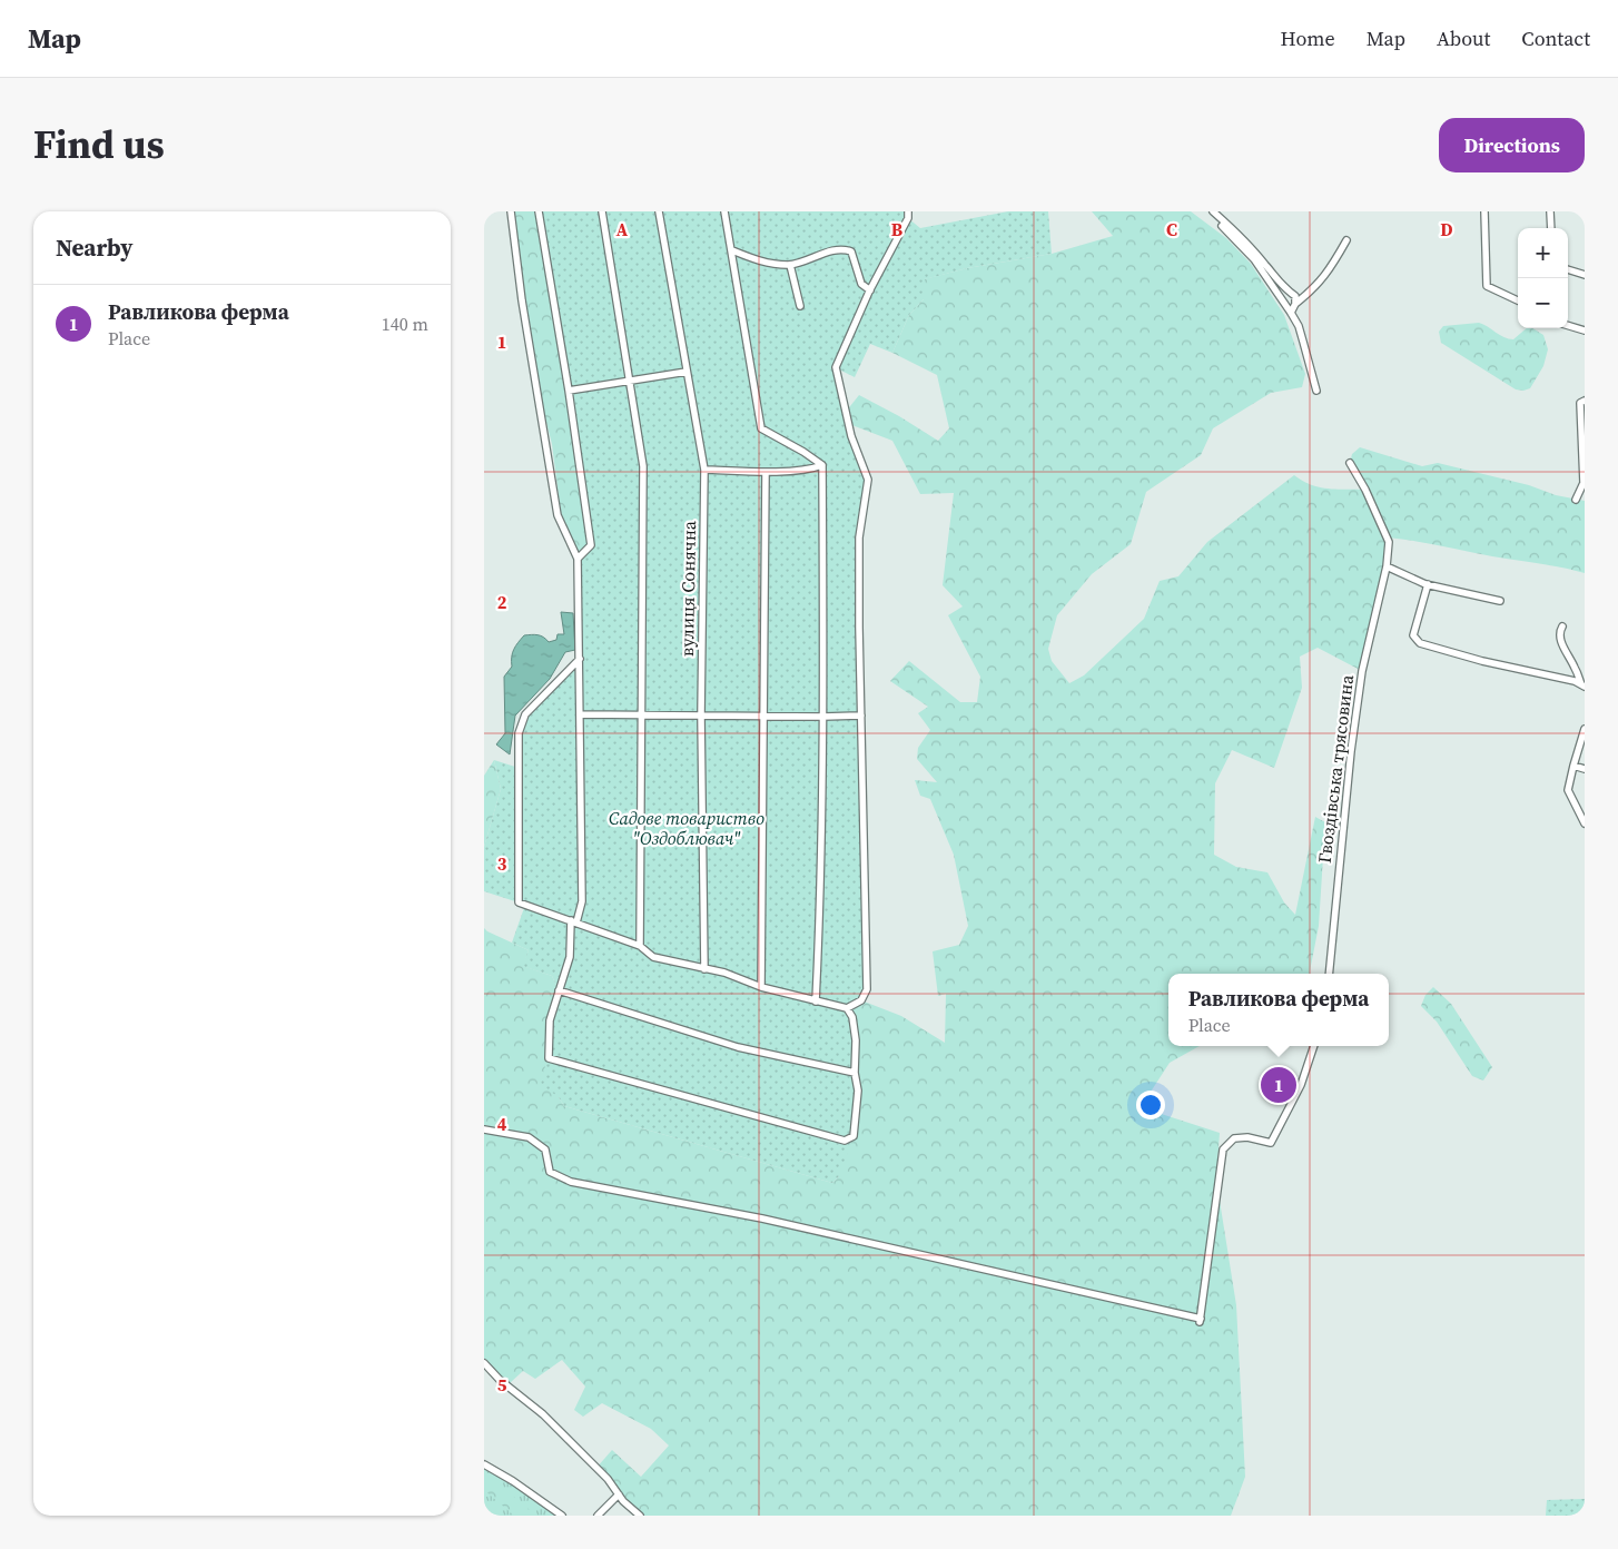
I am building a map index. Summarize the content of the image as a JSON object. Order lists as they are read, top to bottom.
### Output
{
  "streets": {
    "street": ["вулиця Сонячна", "Гвоздівська трясовина"]
  },
  "parks": ["Садове товариство \"Оздоблювач\""],
  "page": {
    "header": "Map",
    "nav": [
      "Home",
      "Map",
      "About",
      "Contact"
    ],
    "title": "Find us",
    "buttons": "Directions",
    "heading": "Nearby",
    "map_buttons": ["+", "−"],
    "list": [
      {
        "mark": "1",
        "name": "Равликова ферма",
        "note": "Place",
        "value": "140 m"
      }
    ],
    "popup": ["Равликова ферма", "Place"],
    "pins": "1"
  },
  "grid": {
    "columns": [
      "A",
      "B",
      "C",
      "D"
    ],
    "rows": [
      "1",
      "2",
      "3",
      "4",
      "5"
    ]
  }
}
